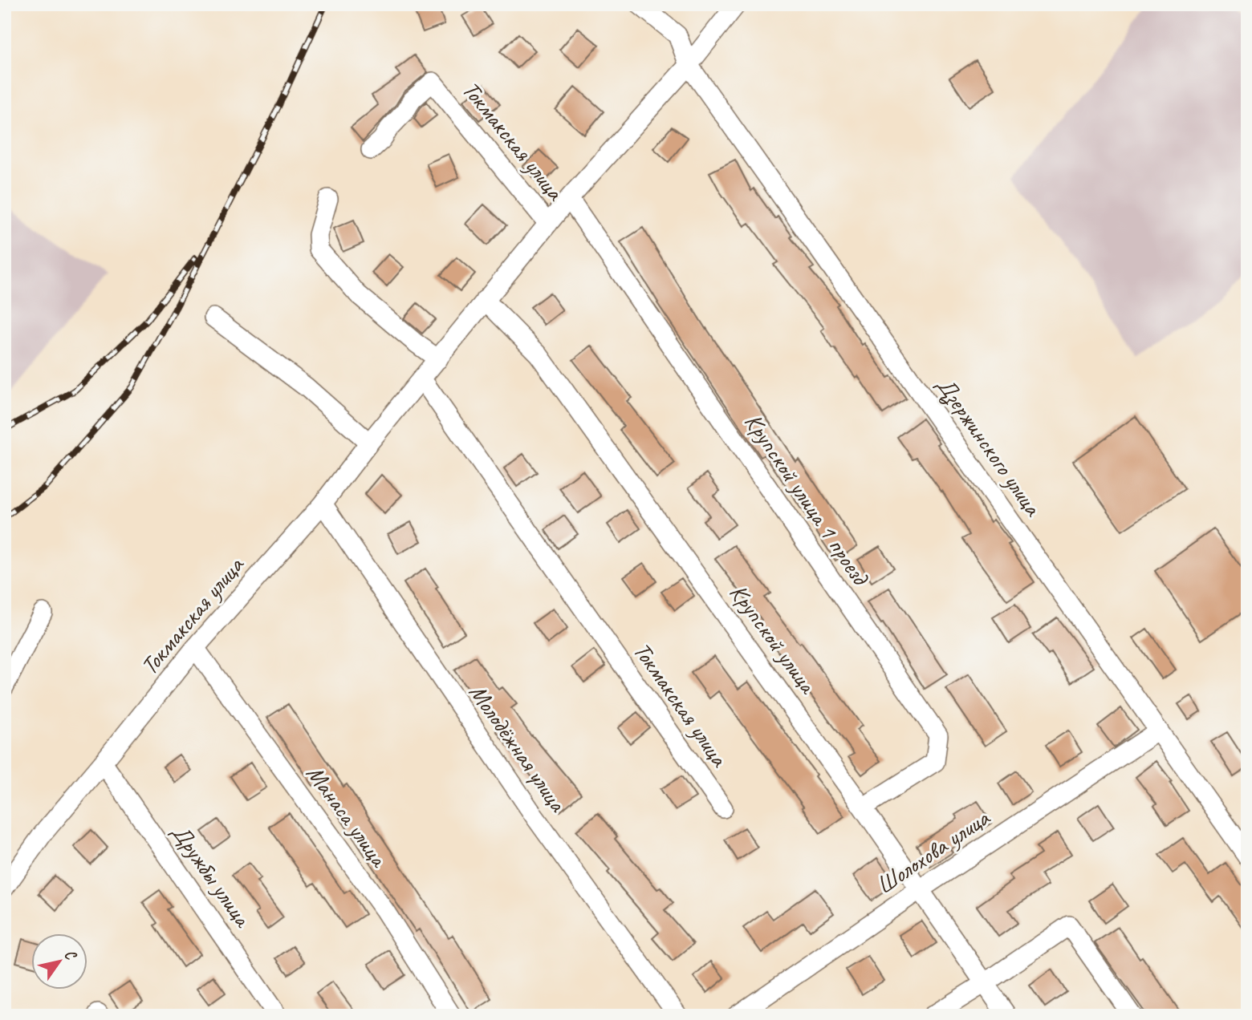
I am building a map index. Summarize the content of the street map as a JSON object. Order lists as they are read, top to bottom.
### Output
{
  "streets": {
    "street": [
      "Токмакская улица",
      "Дзержинского улица",
      "Крупской улица 1 проезд",
      "Крупской улица",
      "Молодёжная улица",
      "Манаса улица",
      "Шолохова улица",
      "Дружбы улица"
    ]
  },
  "crossings": [
    ["Токмакская улица", "Дзержинского улица"],
    ["Токмакская улица", "Крупской улица 1 проезд"],
    ["Токмакская улица", "Крупской улица"],
    ["Токмакская улица", "Молодёжная улица"],
    ["Токмакская улица", "Манаса улица"],
    ["Токмакская улица", "Дружбы улица"],
    ["Дзержинского улица", "Шолохова улица"],
    ["Крупской улица 1 проезд", "Крупской улица"],
    ["Крупской улица", "Шолохова улица"]
  ],
  "north": "top right"
}
